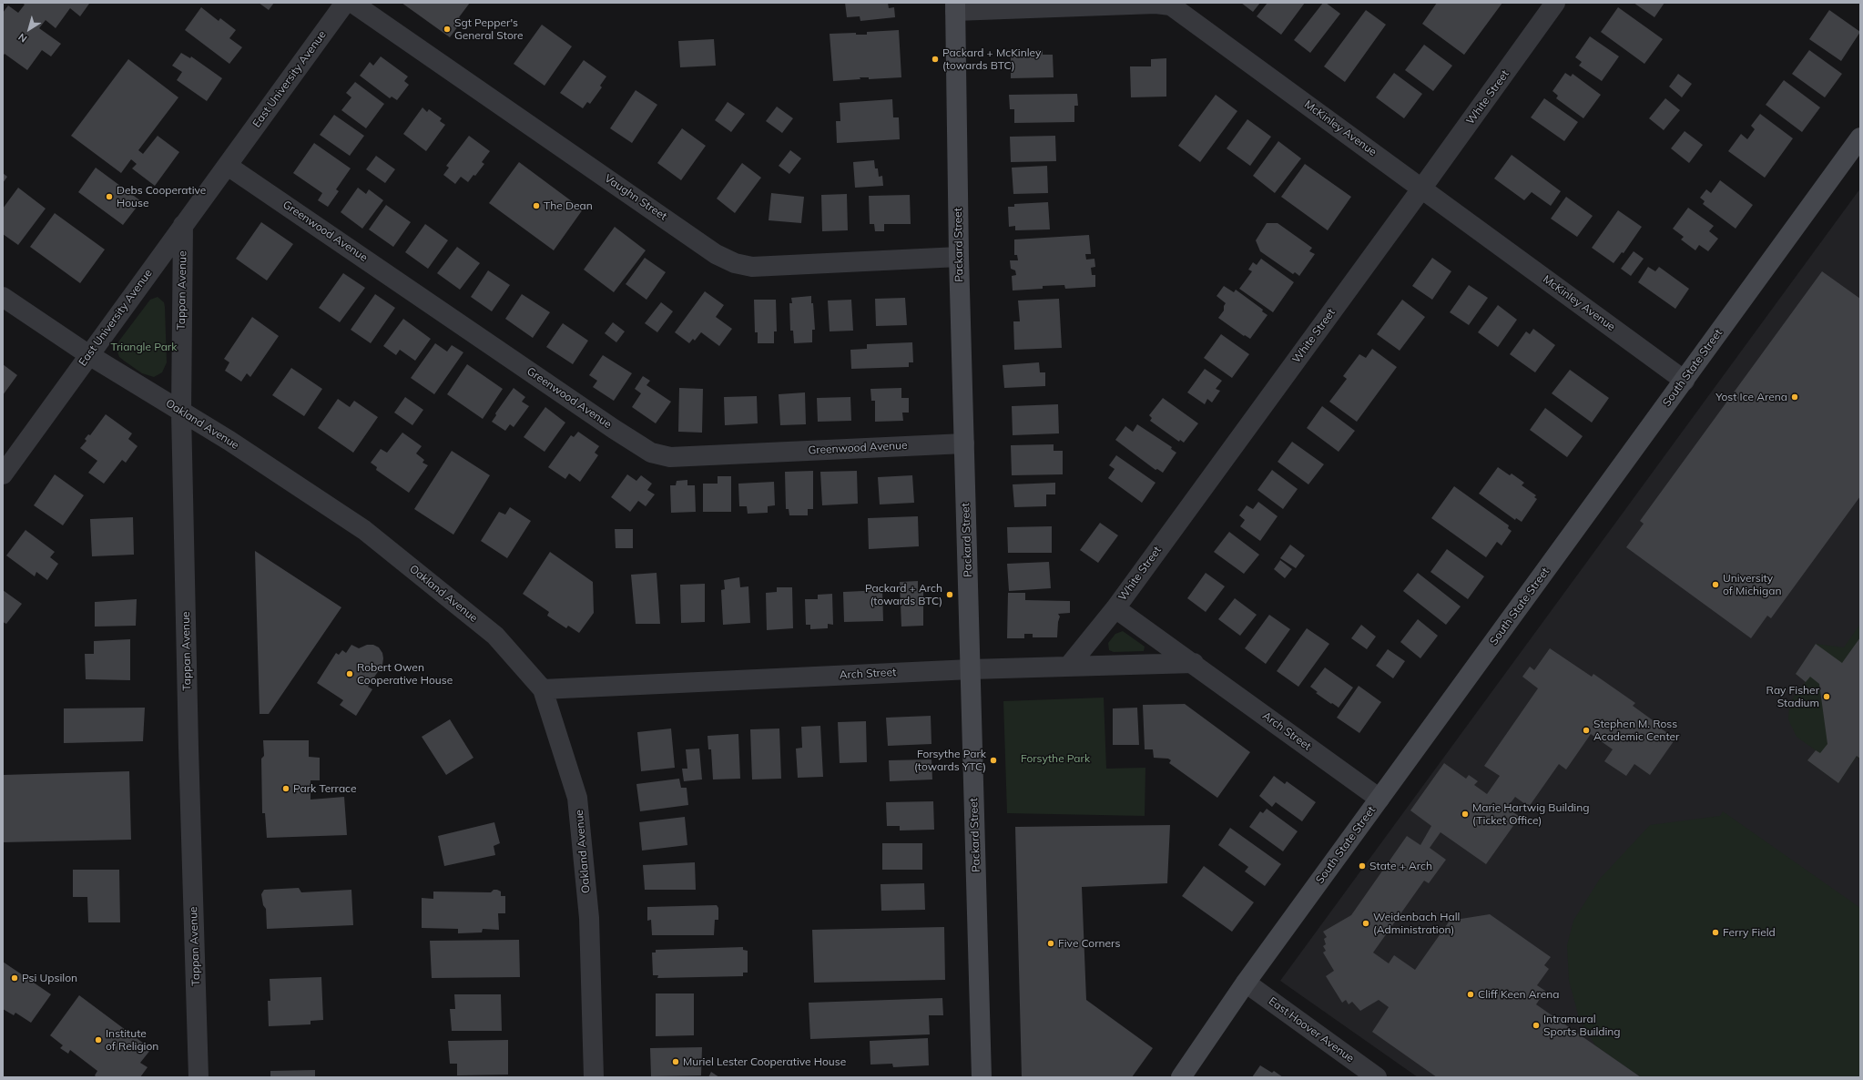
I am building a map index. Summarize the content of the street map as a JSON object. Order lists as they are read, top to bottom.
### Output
{
  "streets": {
    "main road": ["Packard Street", "South State Street"],
    "street": [
      "East University Avenue",
      "White Street",
      "McKinley Avenue",
      "Vaughn Street",
      "Greenwood Avenue",
      "Tappan Avenue",
      "Oakland Avenue",
      "Arch Street",
      "East Hoover Avenue"
    ]
  },
  "crossings": [
    ["East University Avenue", "Greenwood Avenue"],
    ["East University Avenue", "Tappan Avenue"],
    ["East University Avenue", "Oakland Avenue"],
    ["White Street", "McKinley Avenue"],
    ["White Street", "Arch Street"],
    ["McKinley Avenue", "Packard Street"],
    ["McKinley Avenue", "South State Street"],
    ["Vaughn Street", "Packard Street"],
    ["Greenwood Avenue", "Packard Street"],
    ["Packard Street", "Arch Street"],
    ["Tappan Avenue", "Oakland Avenue"],
    ["South State Street", "Arch Street"],
    ["South State Street", "East Hoover Avenue"],
    ["Oakland Avenue", "Arch Street"]
  ],
  "parks": ["Triangle Park", "Forsythe Park"],
  "places": [
    "Sgt Pepper's General Store",
    "Packard + McKinley (towards BTC)",
    "Debs Cooperative House",
    "The Dean",
    "Yost Ice Arena",
    "University of Michigan",
    "Packard + Arch (towards BTC)",
    "Robert Owen Cooperative House",
    "Ray Fisher Stadium",
    "Stephen M. Ross Academic Center",
    "Forsythe Park (towards YTC)",
    "Park Terrace",
    "Marie Hartwig Building (Ticket Office)",
    "State + Arch",
    "Weidenbach Hall (Administration)",
    "Ferry Field",
    "Five Corners",
    "Psi Upsilon",
    "Cliff Keen Arena",
    "Intramural Sports Building",
    "Institute of Religion",
    "Muriel Lester Cooperative House"
  ],
  "north": "bottom left"
}
